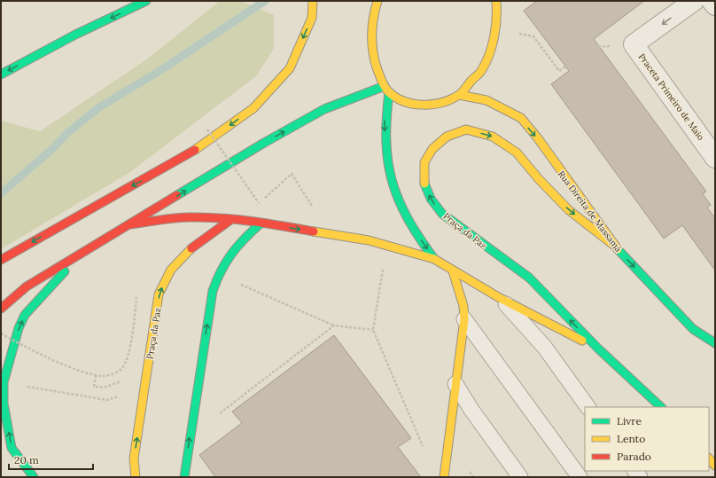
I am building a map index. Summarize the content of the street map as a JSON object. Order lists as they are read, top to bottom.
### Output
{
  "streets": {
    "street": ["Praceta Primeiro de Maio", "Rua Direita de Massamá", "Praça da Paz"]
  },
  "crossings": [
    ["Rua Direita de Massamá", "Praça da Paz"]
  ],
  "one_way": ["Rua Direita de Massamá"],
  "legend": ["Livre", "Lento", "Parado"],
  "scale_bar": "20 m"
}
